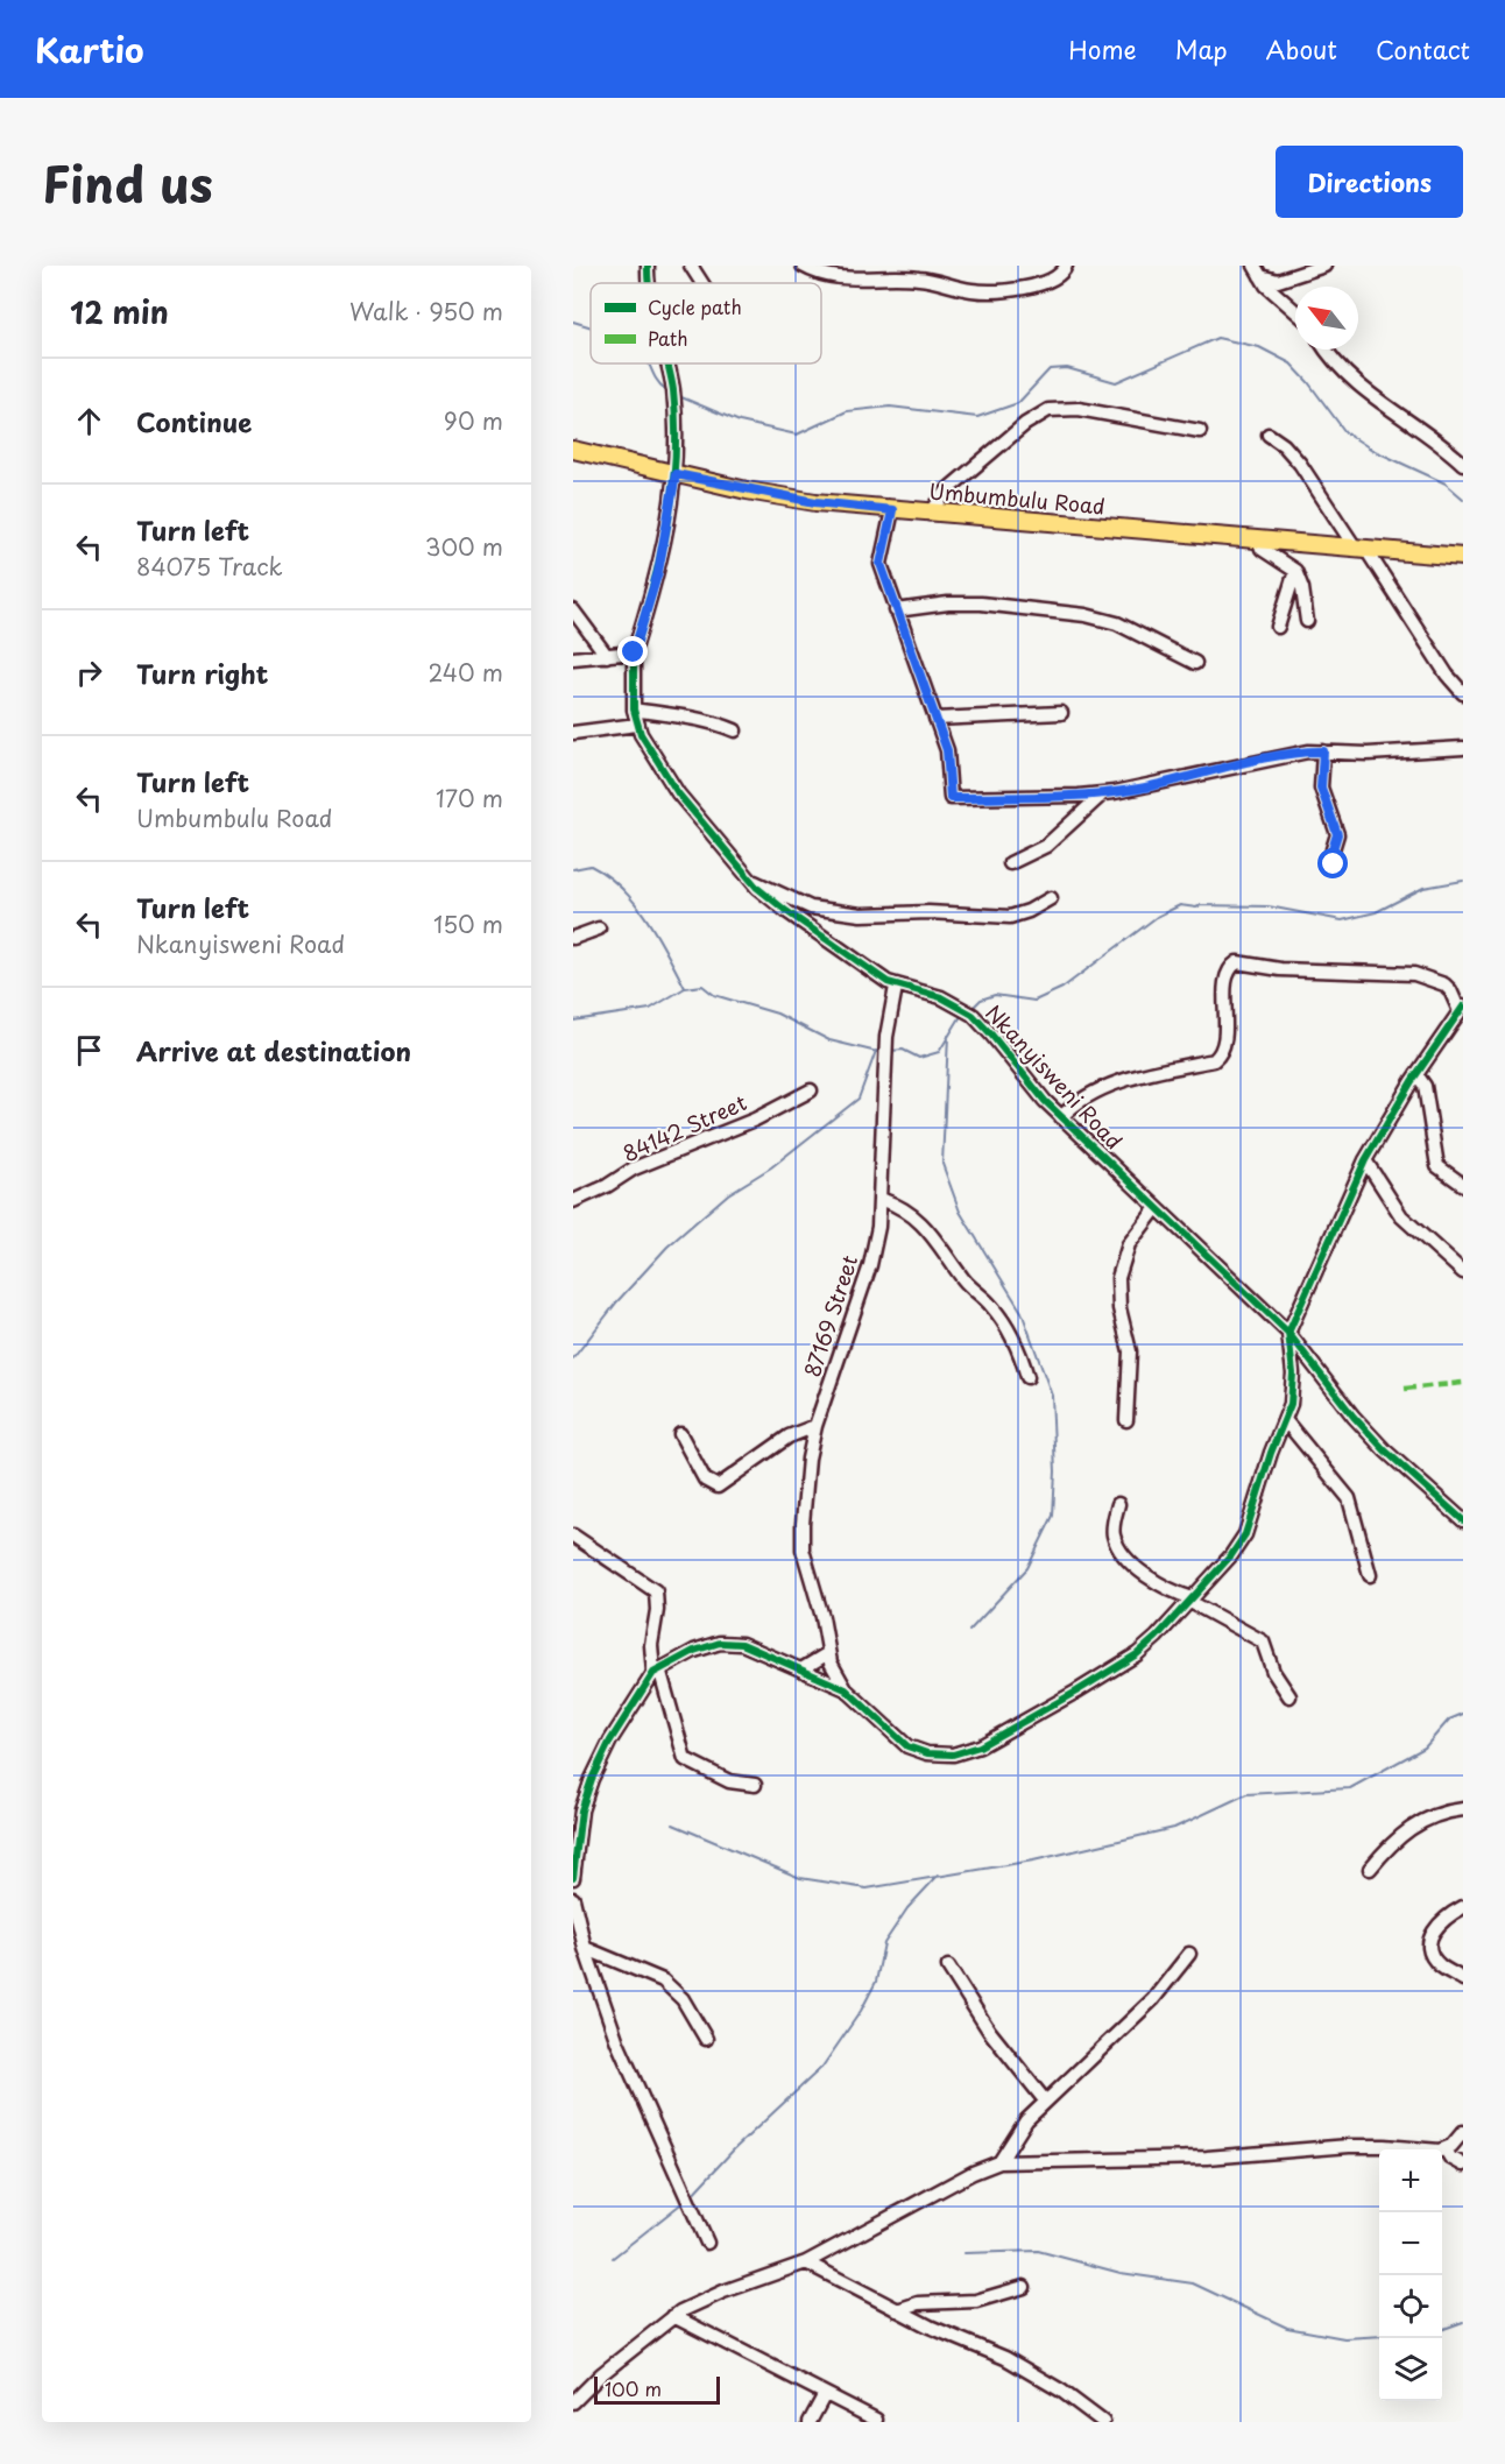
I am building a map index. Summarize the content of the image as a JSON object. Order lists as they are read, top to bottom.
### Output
{
  "streets": {
    "main road": ["Umbumbulu Road"],
    "street": ["Nkanyisweni Road", "84142 Street", "87169 Street"]
  },
  "crossings": [
    ["Umbumbulu Road", "Nkanyisweni Road"],
    ["Nkanyisweni Road", "87169 Street"]
  ],
  "legend": ["Cycle path", "Path"],
  "scale_bar": "100 m",
  "north": "top left",
  "page": {
    "header": "Kartio",
    "nav": [
      "Home",
      "Map",
      "About",
      "Contact"
    ],
    "title": "Find us",
    "buttons": "Directions",
    "heading": ["12 min", "Walk · 950 m"],
    "list": [
      ["Continue", "90 m"],
      ["Turn left", "84075 Track", "300 m"],
      ["Turn right", "240 m"],
      ["Turn left", "Umbumbulu Road", "170 m"],
      ["Turn left", "Nkanyisweni Road", "150 m"],
      "Arrive at destination"
    ],
    "map_buttons": ["+", "−"],
    "scale": "100 m"
  }
}
